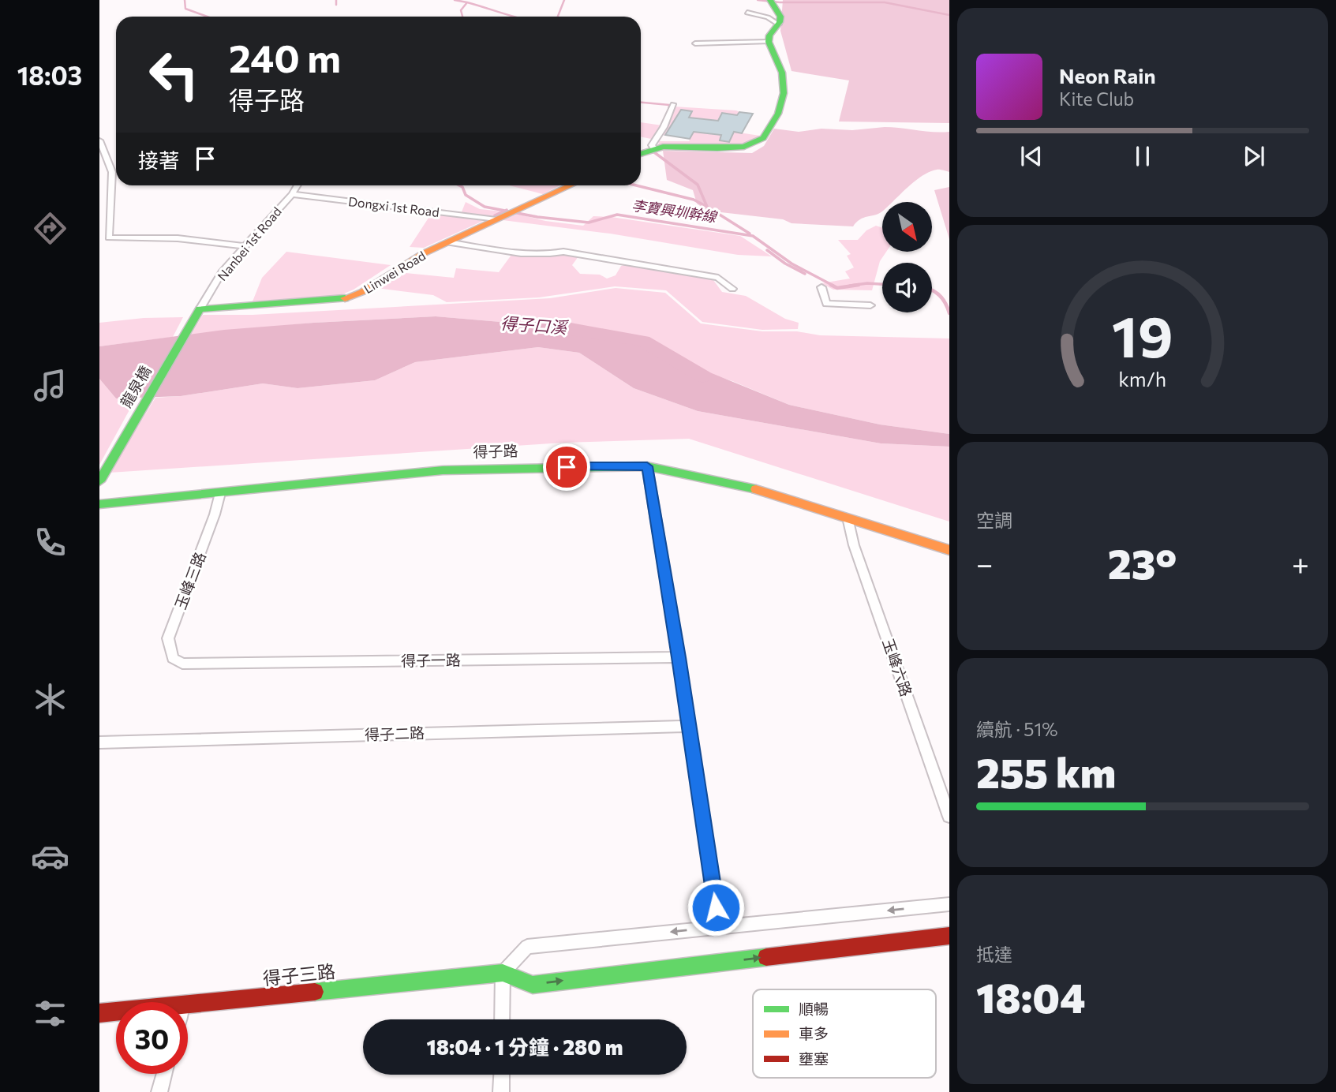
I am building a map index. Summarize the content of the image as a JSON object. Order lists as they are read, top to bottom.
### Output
{
  "streets": {
    "street": [
      "Dongxi 1st Road",
      "Nanbei 1st Road",
      "Linwei Road",
      "龍泉橋",
      "得子路",
      "玉峰三路",
      "得子一路",
      "玉峰六路",
      "得子二路",
      "得子三路"
    ]
  },
  "crossings": [
    ["Dongxi 1st Road", "Nanbei 1st Road"],
    ["Dongxi 1st Road", "Linwei Road"],
    ["Nanbei 1st Road", "Linwei Road"],
    ["Nanbei 1st Road", "龍泉橋"],
    ["Linwei Road", "龍泉橋"],
    ["得子路", "玉峰三路"],
    ["得子路", "玉峰六路"],
    ["玉峰三路", "得子一路"]
  ],
  "water": ["李寶興圳幹線", "得子口溪"],
  "legend": ["順暢", "車多", "壅塞"],
  "north": "bottom right",
  "page": {
    "tabs": "18:03",
    "turn": ["240 m", "得子路"],
    "song": ["Neon Rain", "Kite Club"],
    "then": "接著",
    "tile": [
      "空調",
      ["續航 · 51%", "255 km"],
      ["抵達", "18:04"]
    ],
    "heat": ["−", "23°", "+"],
    "limit": "30",
    "trip": "18:04 · 1 分鐘 · 280 m",
    "gauge": ["19", "km/h"]
  }
}
